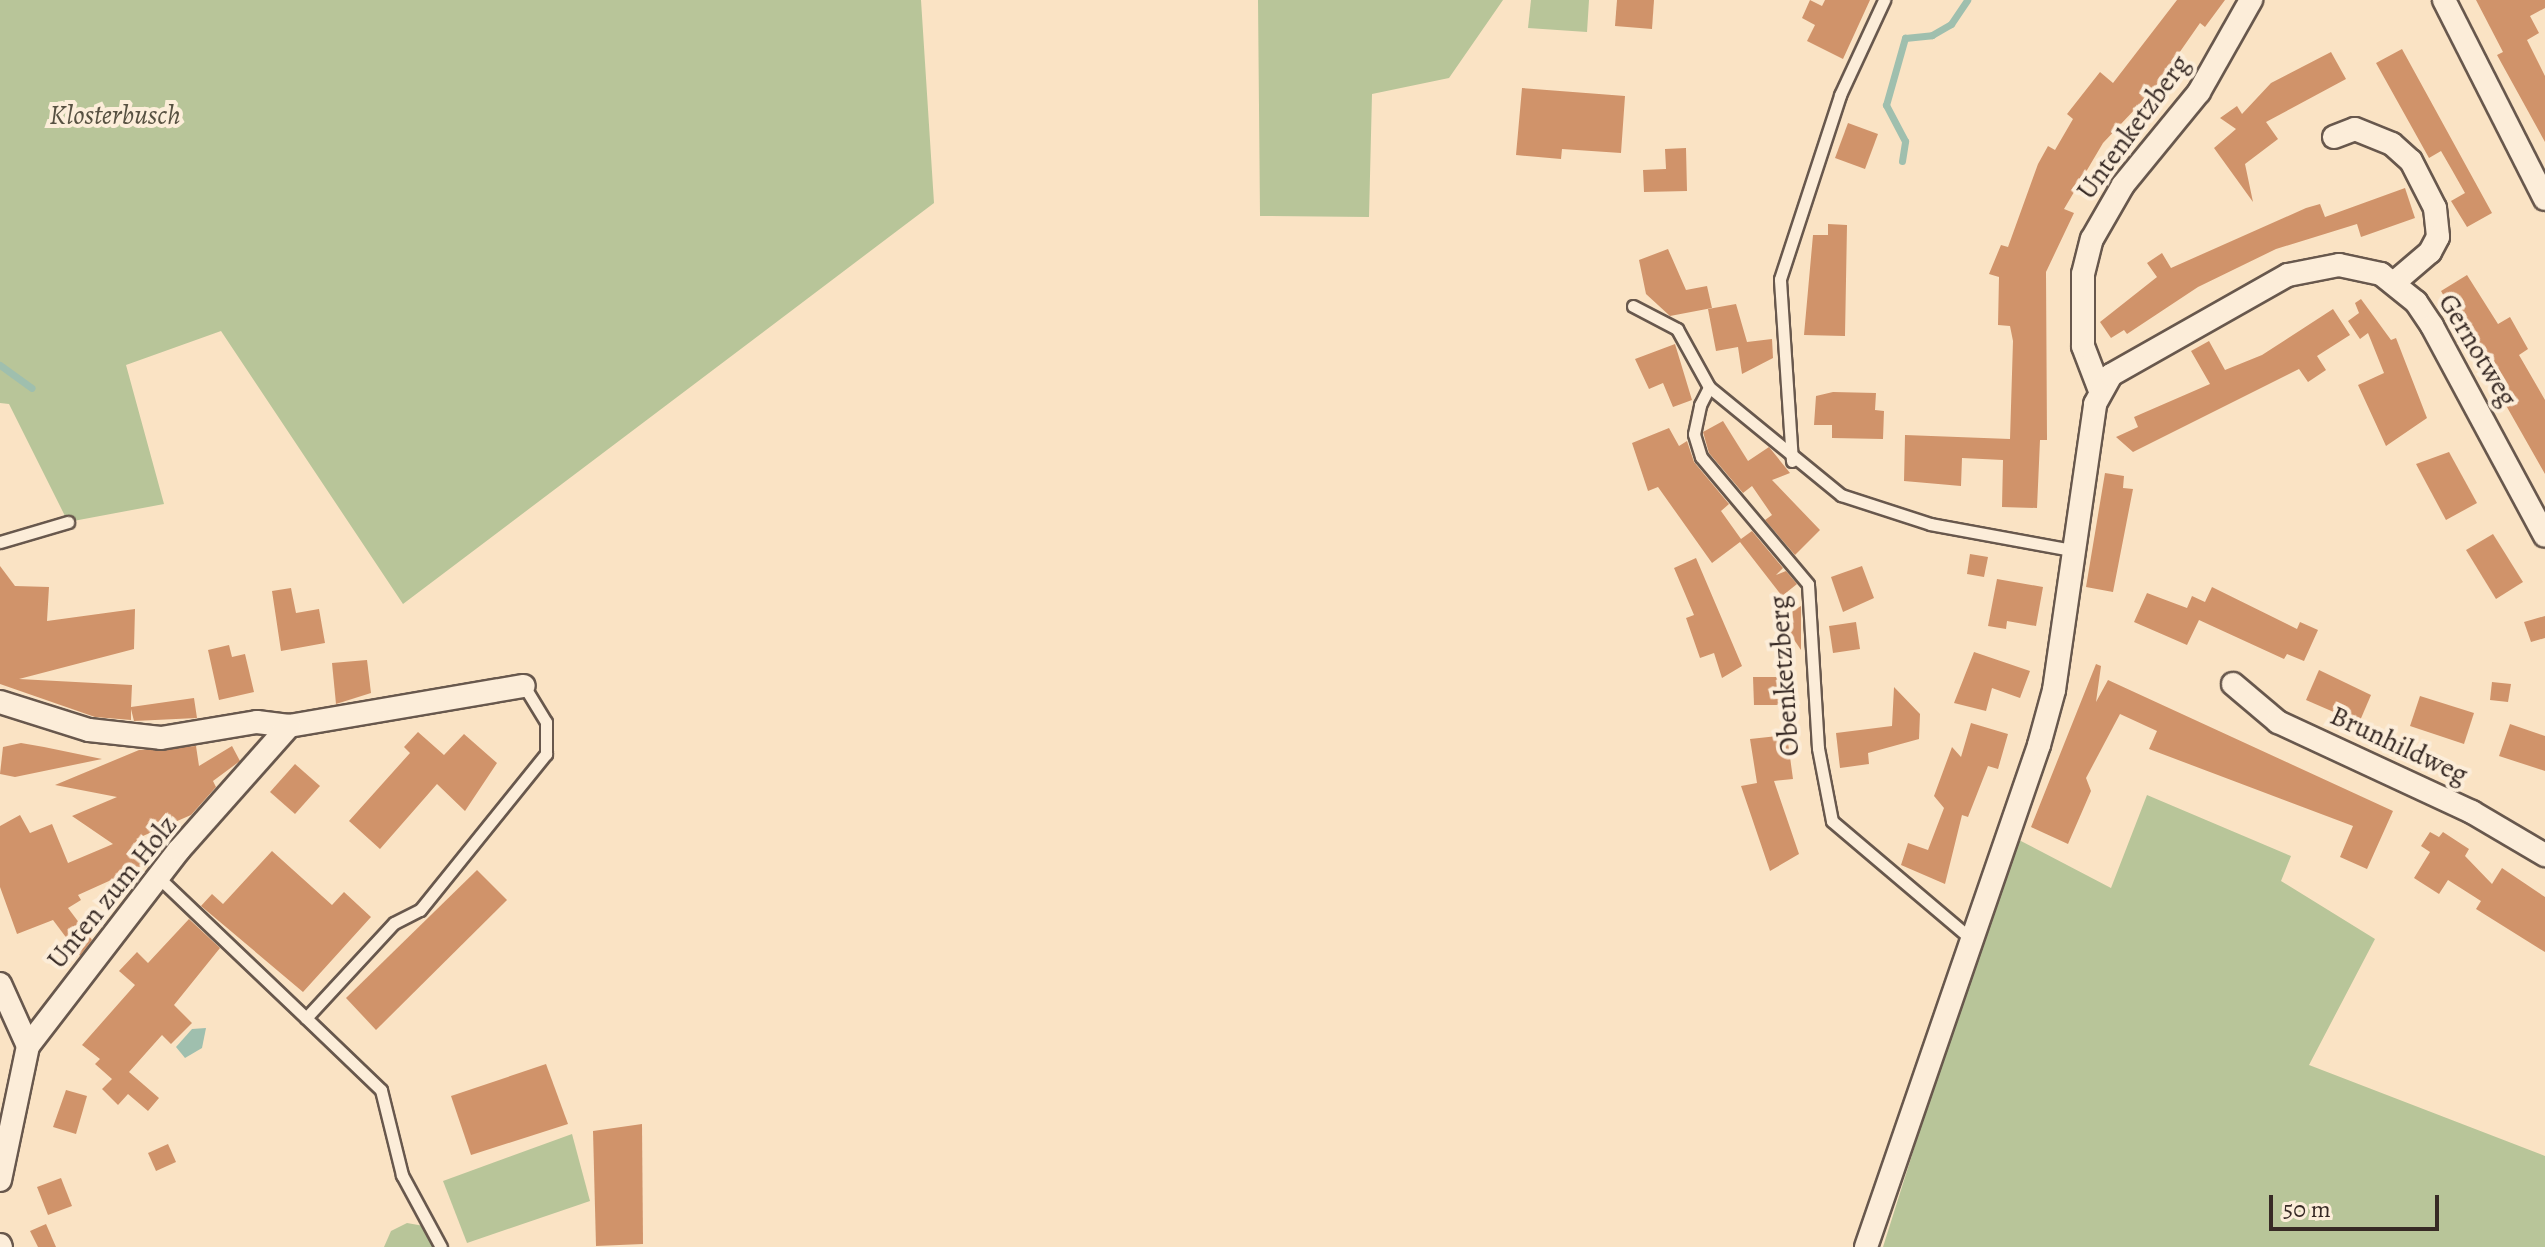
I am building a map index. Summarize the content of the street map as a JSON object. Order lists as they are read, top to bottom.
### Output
{
  "streets": {
    "street": [
      "Untenketzberg",
      "Gernotweg",
      "Brunhildweg",
      "Unten zum Holz"
    ],
    "lane": ["Obenketzberg"]
  },
  "parks": ["Klosterbusch"],
  "scale_bar": "50 m"
}
